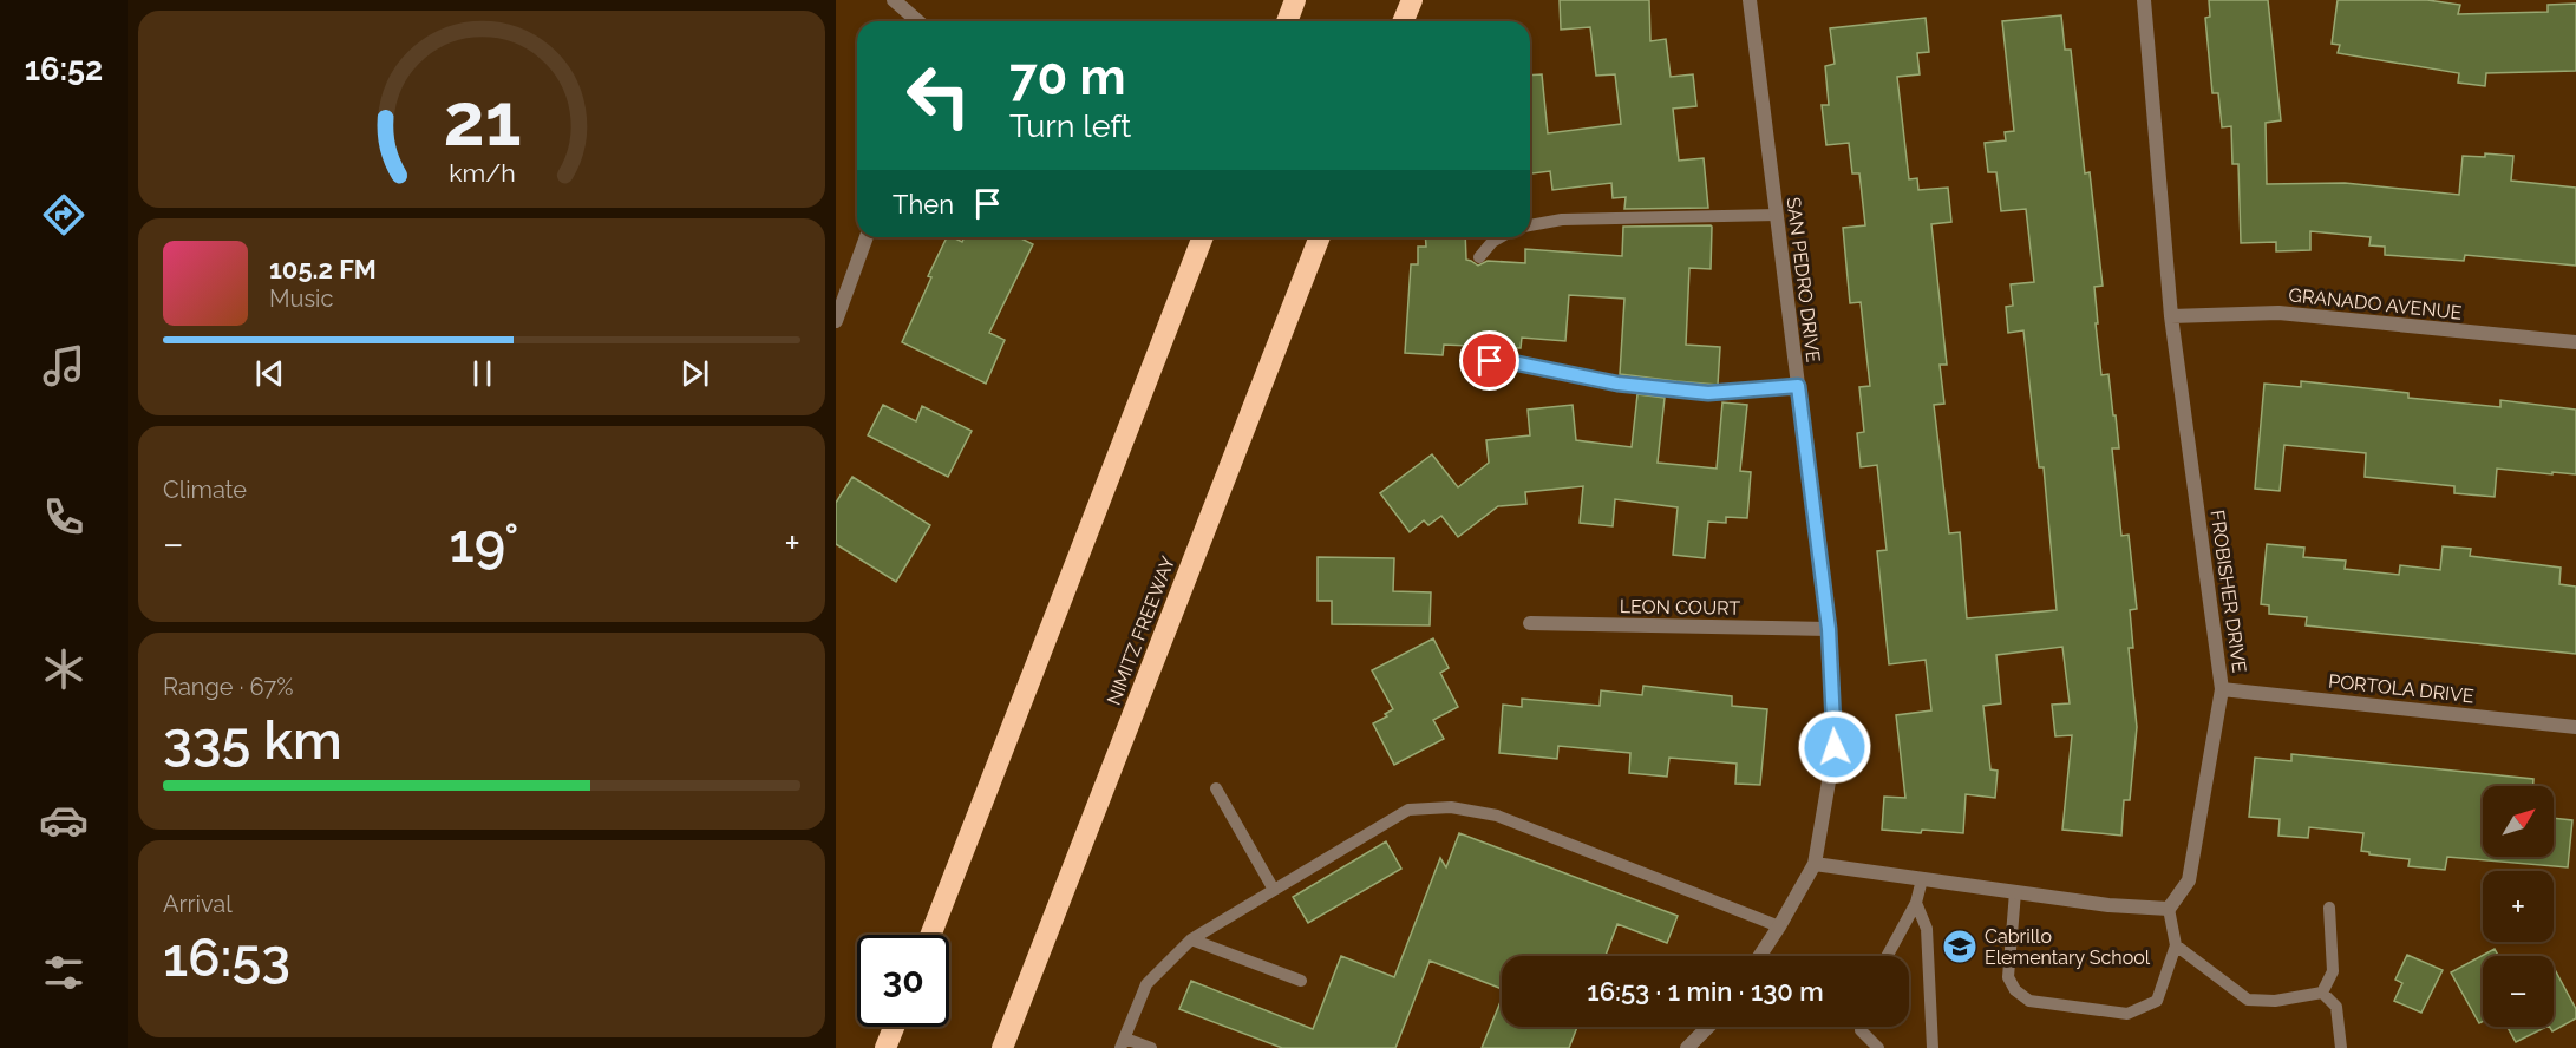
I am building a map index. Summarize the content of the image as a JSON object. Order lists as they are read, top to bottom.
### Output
{
  "streets": {
    "highway": ["NIMITZ FREEWAY"],
    "street": [
      "SAN PEDRO DRIVE",
      "GRANADO AVENUE",
      "FROBISHER DRIVE",
      "LEON COURT",
      "PORTOLA DRIVE"
    ]
  },
  "crossings": [
    ["SAN PEDRO DRIVE", "LEON COURT"],
    ["GRANADO AVENUE", "FROBISHER DRIVE"],
    ["FROBISHER DRIVE", "PORTOLA DRIVE"]
  ],
  "places": {
    "school or university": ["Cabrillo Elementary School"]
  },
  "north": "top right",
  "page": {
    "tabs": "16:52",
    "turn": ["70 m", "Turn left"],
    "then": "Then",
    "song": ["105.2 FM", "Music"],
    "tile": [
      "Climate",
      ["Range · 67%", "335 km"],
      ["Arrival", "16:53"]
    ],
    "heat": ["−", "19°", "+"],
    "map_buttons": ["+", "−"],
    "limit": "30",
    "trip": "16:53 · 1 min · 130 m",
    "gauge": ["21", "km/h"]
  }
}
